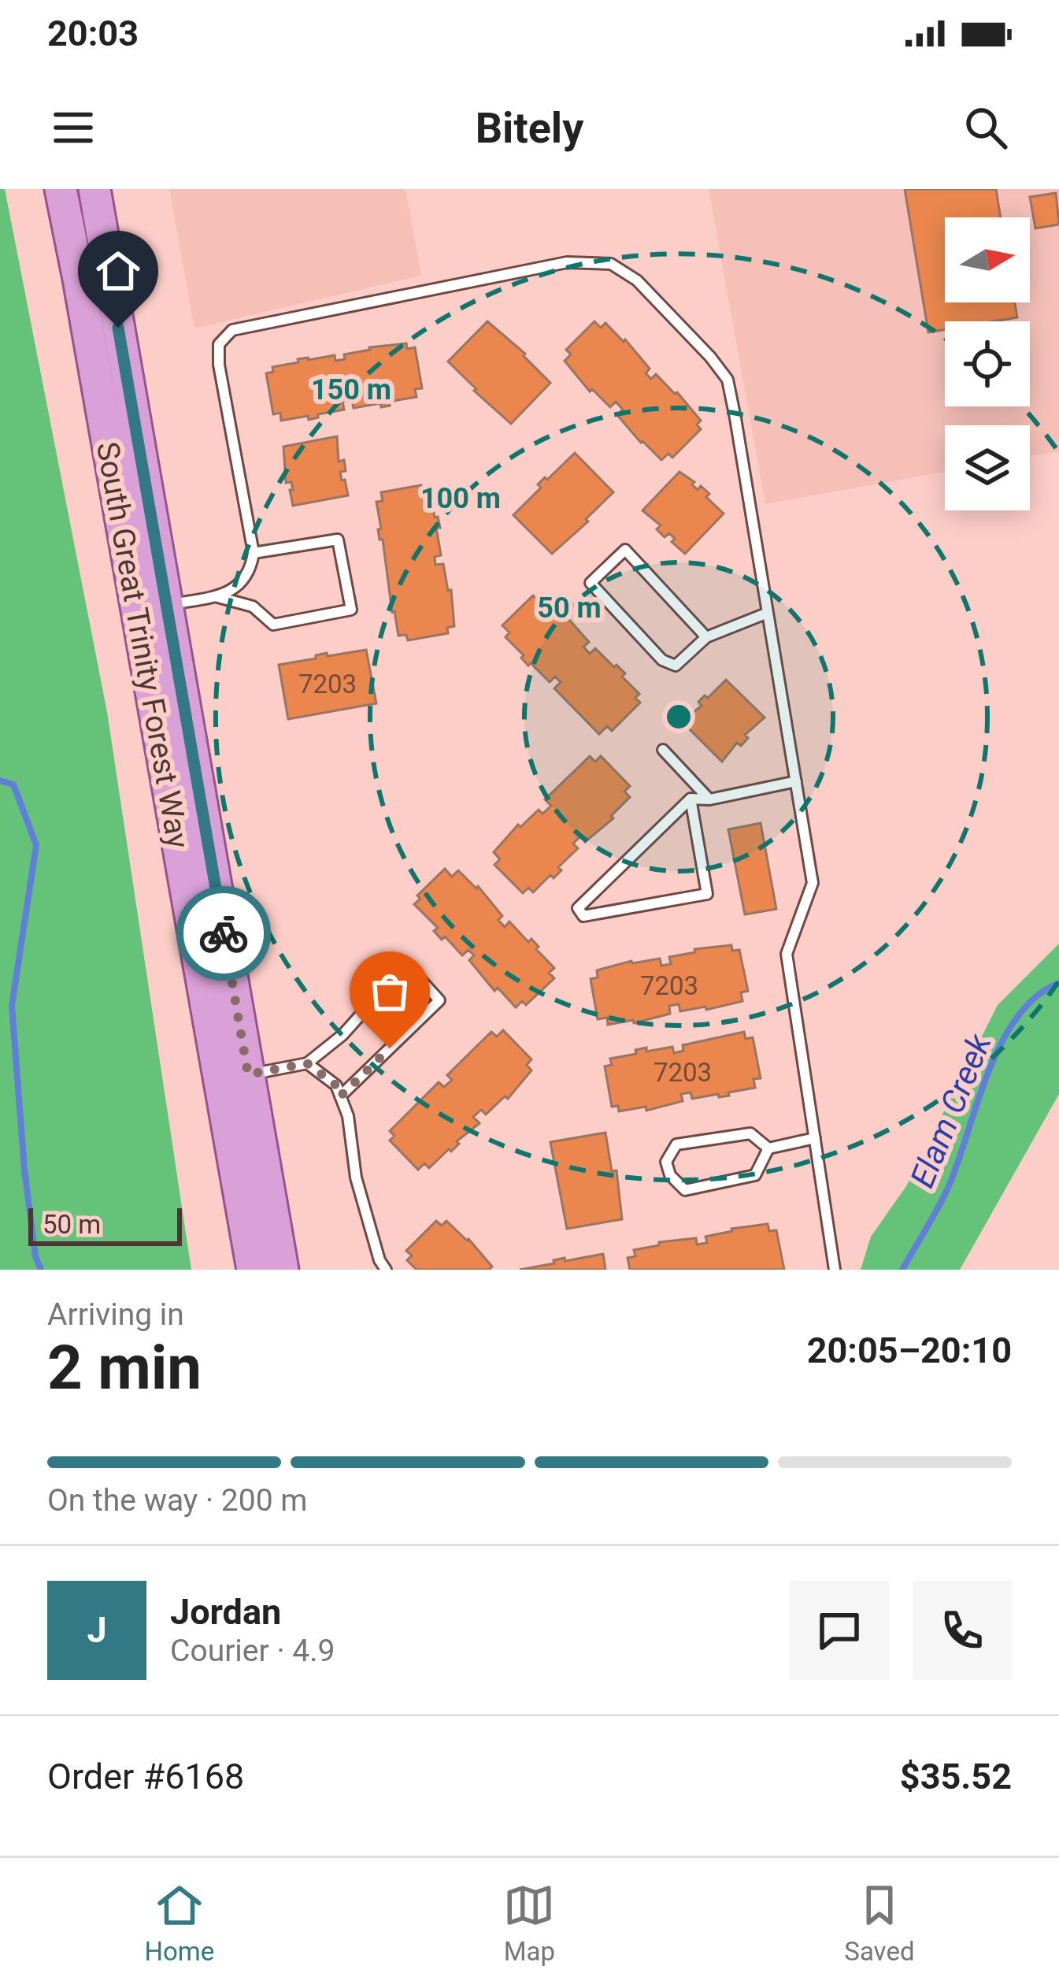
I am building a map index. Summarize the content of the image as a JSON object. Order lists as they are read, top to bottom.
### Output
{
  "streets": {
    "main road": ["South Great Trinity Forest Way"]
  },
  "water": ["Elam Creek"],
  "house_numbers": ["7203", "7203", "7203"],
  "scale_bar": "50 m",
  "north": "right",
  "page": {
    "status": "20:03",
    "header": "Bitely",
    "scale": "50 m",
    "heading": ["2 min", "Arriving in", "20:05–20:10"],
    "panel": [
      "Jordan",
      "Courier · 4.9",
      "Order #6168",
      "$35.52"
    ],
    "bar": "On the way · 200 m",
    "round": "J",
    "tabs": ["Home", "Map", "Saved"]
  },
  "rings": ["150 m", "100 m", "50 m"]
}
